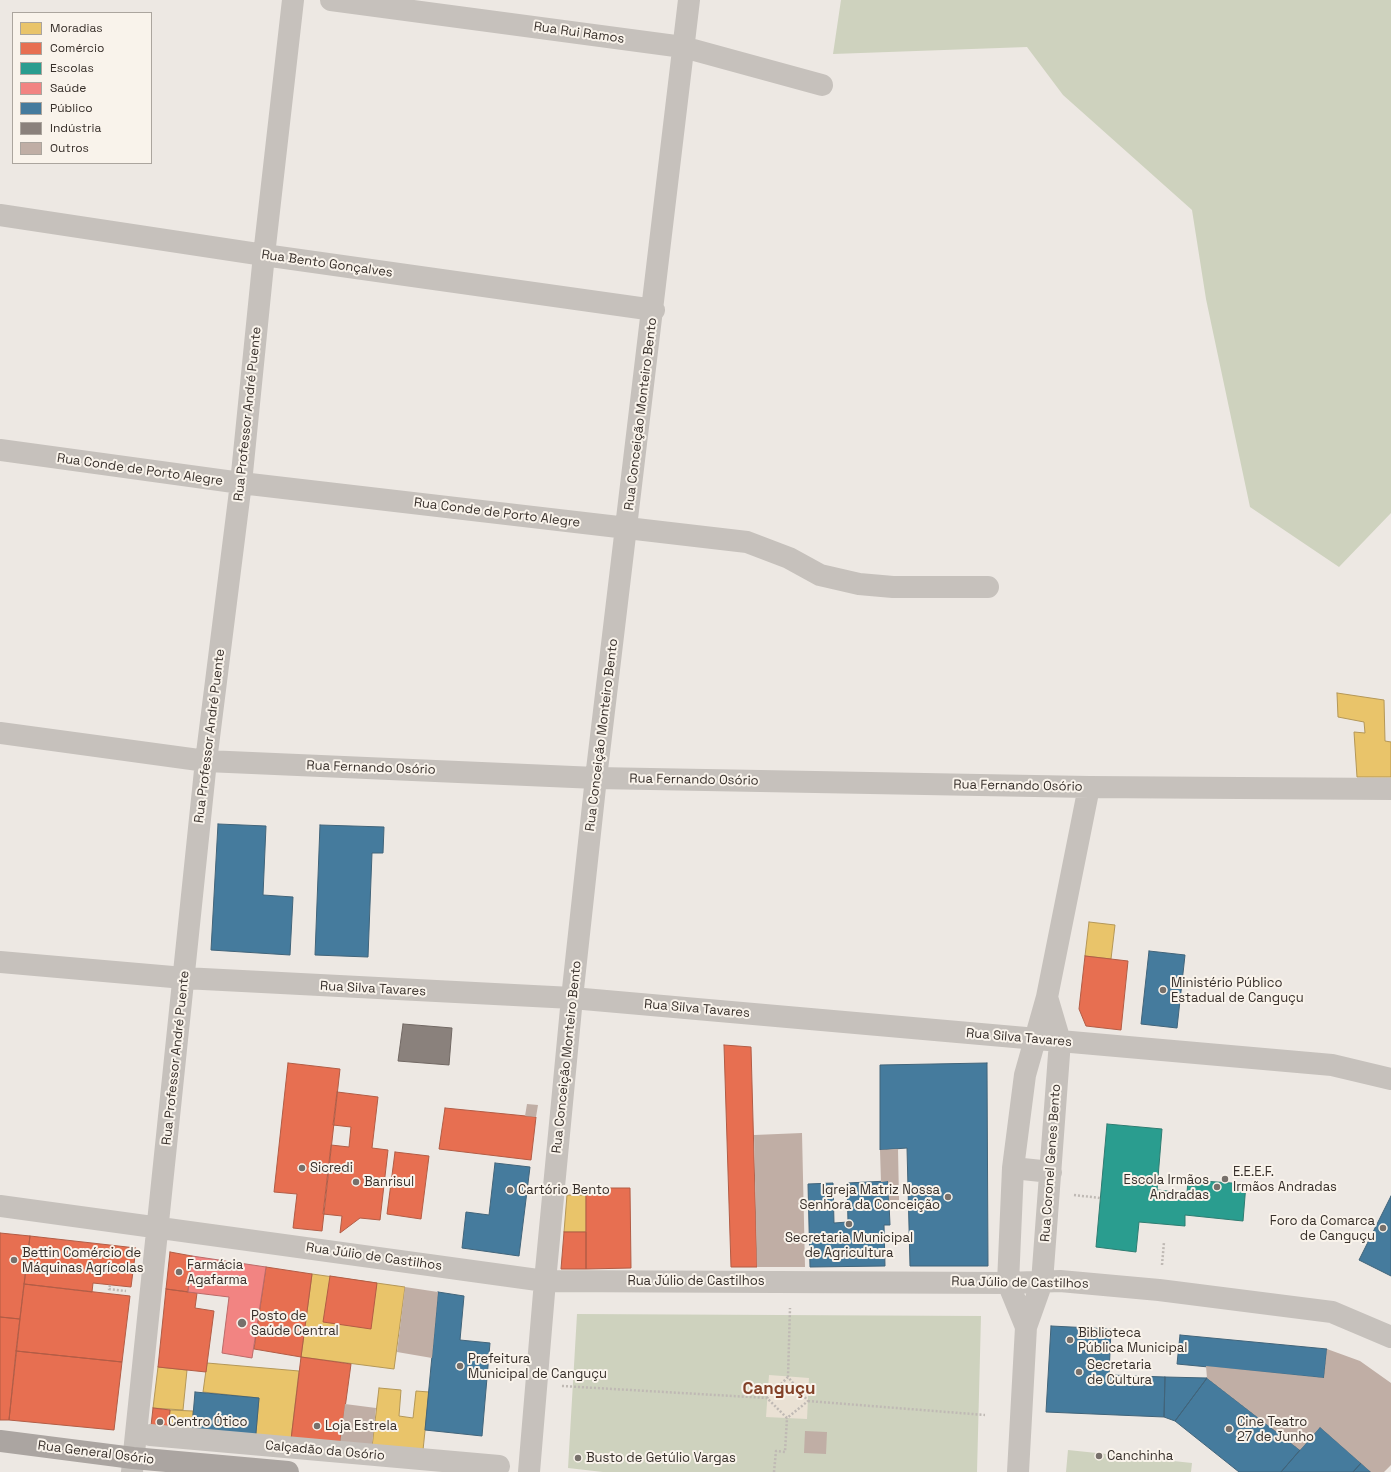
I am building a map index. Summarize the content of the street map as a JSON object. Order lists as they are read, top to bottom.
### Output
{
  "streets": {
    "main road": ["Rua General Osório"],
    "street": [
      "Rua Rui Ramos",
      "Rua Bento Gonçalves",
      "Rua Professor André Puente",
      "Rua Conceição Monteiro Bento",
      "Rua Conde de Porto Alegre",
      "Rua Fernando Osório",
      "Rua Silva Tavares",
      "Rua Coronel Genes Bento",
      "Rua Júlio de Castilhos",
      "Calçadão da Osório"
    ]
  },
  "crossings": [
    ["Rua Rui Ramos", "Rua Conceição Monteiro Bento"],
    ["Rua Bento Gonçalves", "Rua Professor André Puente"],
    ["Rua Bento Gonçalves", "Rua Conceição Monteiro Bento"],
    ["Rua Professor André Puente", "Rua Conde de Porto Alegre"],
    ["Rua Professor André Puente", "Rua Fernando Osório"],
    ["Rua Professor André Puente", "Rua Silva Tavares"],
    ["Rua Professor André Puente", "Rua Júlio de Castilhos"],
    ["Rua Professor André Puente", "Rua General Osório"],
    ["Rua Conceição Monteiro Bento", "Rua Conde de Porto Alegre"],
    ["Rua Conceição Monteiro Bento", "Rua Fernando Osório"],
    ["Rua Conceição Monteiro Bento", "Rua Silva Tavares"],
    ["Rua Conceição Monteiro Bento", "Rua Júlio de Castilhos"],
    ["Rua Fernando Osório", "Rua Coronel Genes Bento"],
    ["Rua Silva Tavares", "Rua Coronel Genes Bento"],
    ["Rua Coronel Genes Bento", "Rua Júlio de Castilhos"]
  ],
  "districts": ["Canguçu"],
  "places": [
    "Ministério Público Estadual de Canguçu",
    "Sicredi",
    "E.E.E.F. Irmãos Andradas",
    "Banrisul",
    "Escola Irmãos Andradas",
    "Cartório Bento",
    "Igreja Matriz Nossa Senhora da Conceição",
    "Secretaria Municipal de Agricultura",
    "Foro da Comarca de Canguçu",
    "Bettin Comércio de Máquinas Agrícolas",
    "Farmácia Agafarma",
    "Posto de Saúde Central",
    "Biblioteca Pública Municipal",
    "Prefeitura Municipal de Canguçu",
    "Secretaria de Cultura",
    "Centro Ótico",
    "Loja Estrela",
    "Cine Teatro 27 de Junho",
    "Canchinha",
    "Busto de Getúlio Vargas"
  ],
  "legend": [
    "Moradias",
    "Comércio",
    "Escolas",
    "Saúde",
    "Público",
    "Indústria",
    "Outros"
  ]
}
